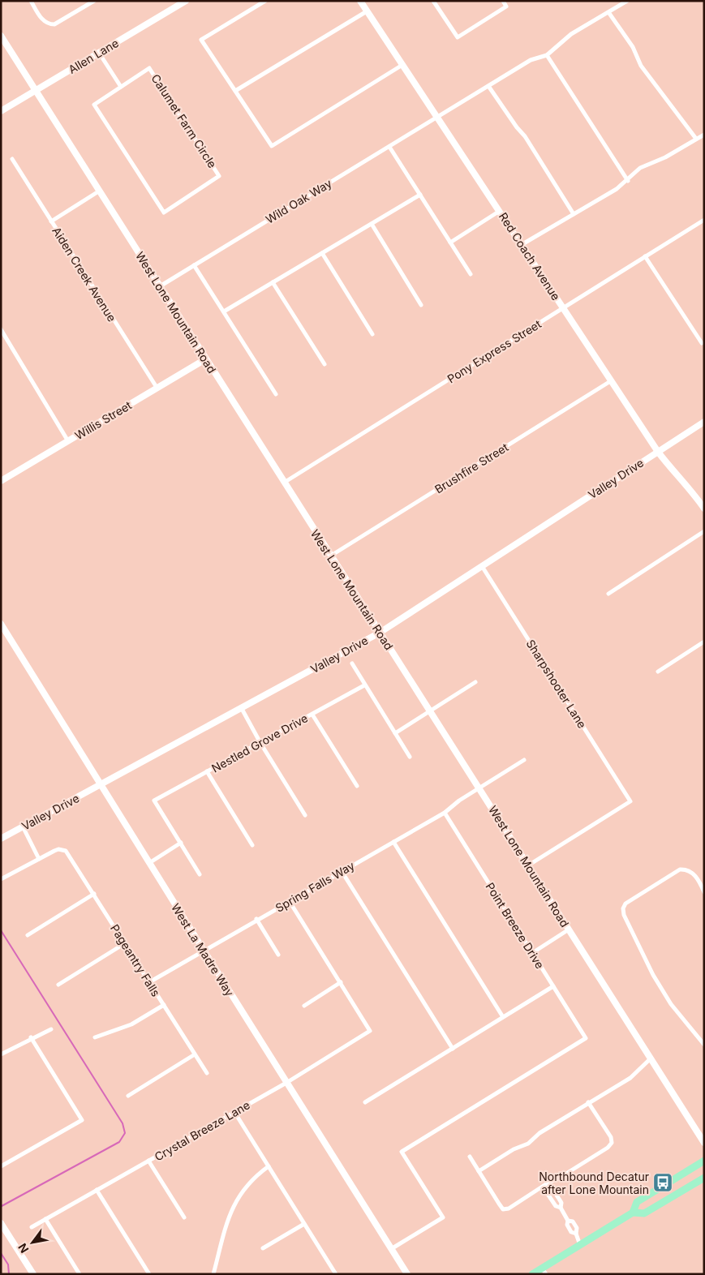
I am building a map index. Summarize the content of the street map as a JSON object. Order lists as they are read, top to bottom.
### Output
{
  "streets": {
    "street": [
      "Allen Lane",
      "Calumet Farm Circle",
      "Wild Oak Way",
      "Red Coach Avenue",
      "Aiden Creek Avenue",
      "West Lone Mountain Road",
      "Pony Express Street",
      "Willis Street",
      "Brushfire Street",
      "Valley Drive",
      "Sharpshooter Lane",
      "Nestled Grove Drive",
      "Spring Falls Way",
      "Point Breeze Drive",
      "West La Madre Way",
      "Pageantry Falls",
      "Crystal Breeze Lane"
    ]
  },
  "crossings": [
    ["Allen Lane", "West Lone Mountain Road"],
    ["Wild Oak Way", "Red Coach Avenue"],
    ["Wild Oak Way", "West Lone Mountain Road"],
    ["Red Coach Avenue", "Pony Express Street"],
    ["Red Coach Avenue", "Brushfire Street"],
    ["Red Coach Avenue", "Valley Drive"],
    ["Aiden Creek Avenue", "Willis Street"],
    ["West Lone Mountain Road", "Pony Express Street"],
    ["West Lone Mountain Road", "Willis Street"],
    ["West Lone Mountain Road", "Brushfire Street"],
    ["West Lone Mountain Road", "Valley Drive"],
    ["West Lone Mountain Road", "Sharpshooter Lane"],
    ["West Lone Mountain Road", "Spring Falls Way"],
    ["Valley Drive", "Sharpshooter Lane"],
    ["Valley Drive", "West La Madre Way"],
    ["Spring Falls Way", "Point Breeze Drive"],
    ["Spring Falls Way", "West La Madre Way"],
    ["Spring Falls Way", "Pageantry Falls"],
    ["Point Breeze Drive", "West La Madre Way"],
    ["West La Madre Way", "Crystal Breeze Lane"]
  ],
  "places": {
    "bus stop": ["Northbound Decatur after Lone Mountain"]
  },
  "north": "bottom left"
}
